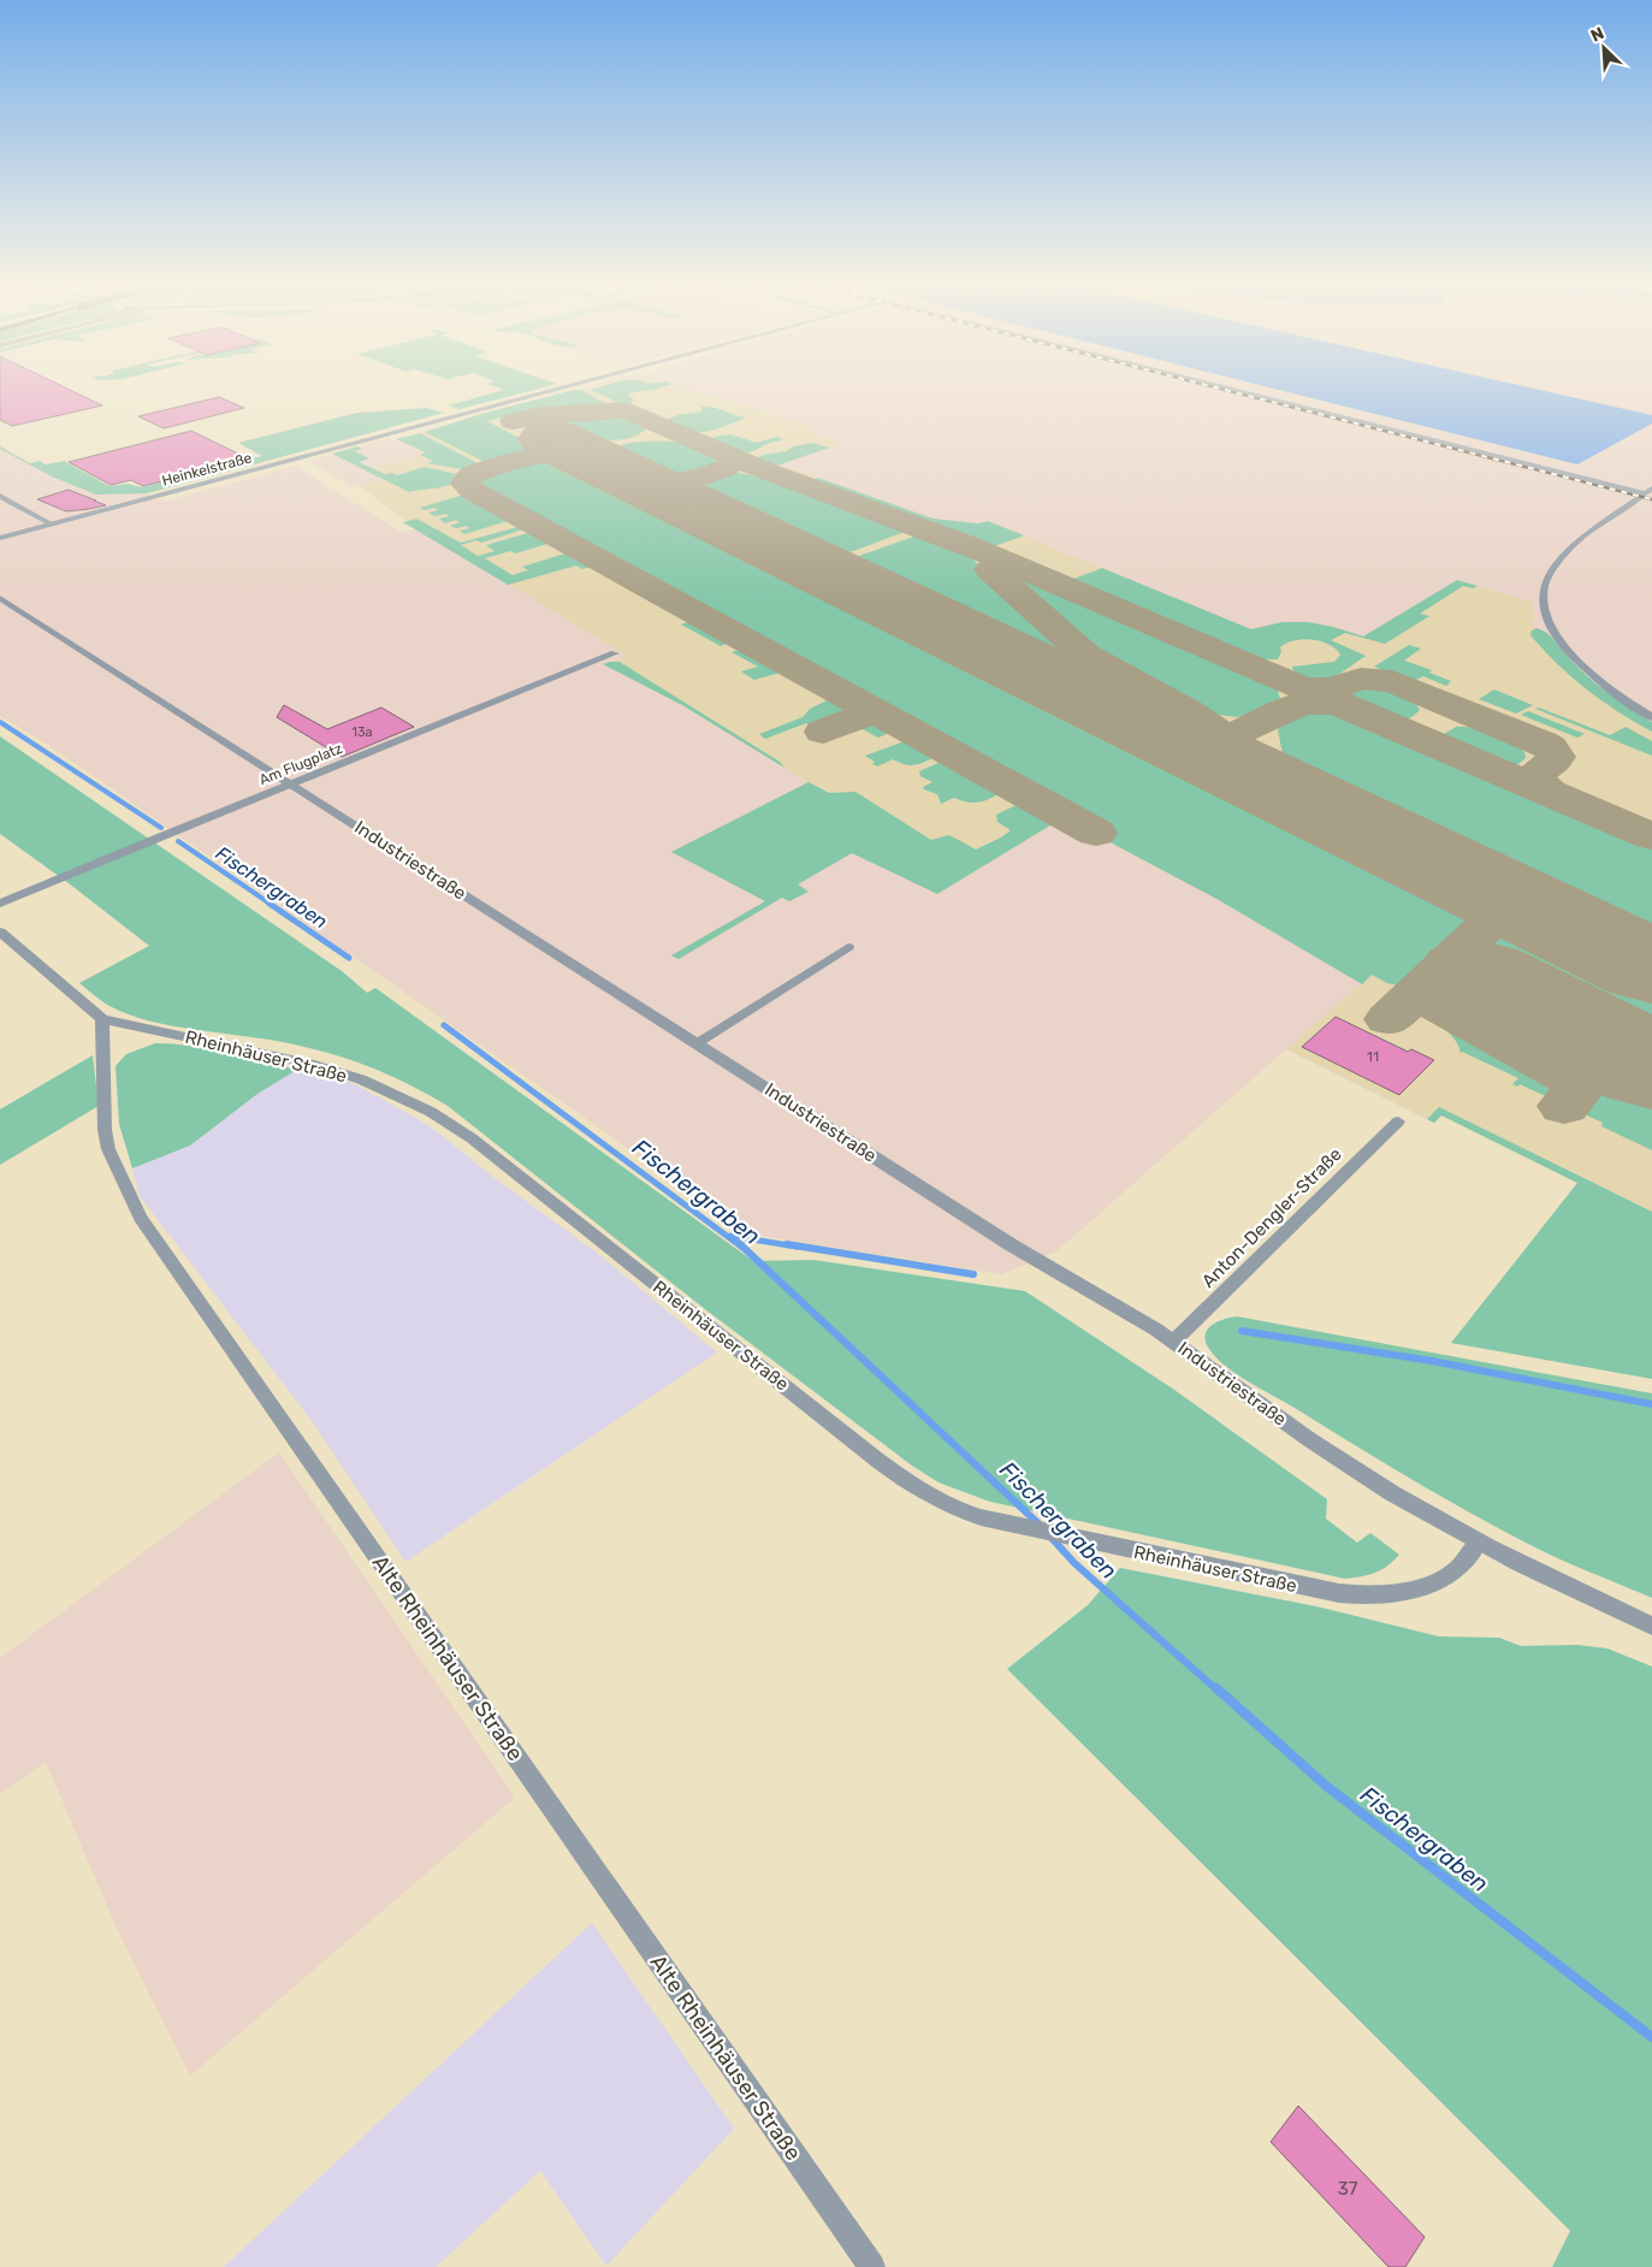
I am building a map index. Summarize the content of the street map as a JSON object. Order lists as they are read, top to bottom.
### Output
{
  "streets": {
    "street": [
      "Heinkelstraße",
      "Am Flugplatz",
      "Industriestraße",
      "Rheinhäuser Straße",
      "Anton-Dengler-Straße",
      "Alte Rheinhäuser Straße"
    ]
  },
  "crossings": [
    ["Am Flugplatz", "Industriestraße"],
    ["Industriestraße", "Rheinhäuser Straße"],
    ["Industriestraße", "Anton-Dengler-Straße"],
    ["Rheinhäuser Straße", "Alte Rheinhäuser Straße"]
  ],
  "water": ["Fischergraben"],
  "house_numbers": ["13a", "11", "37"],
  "north": "top left"
}
